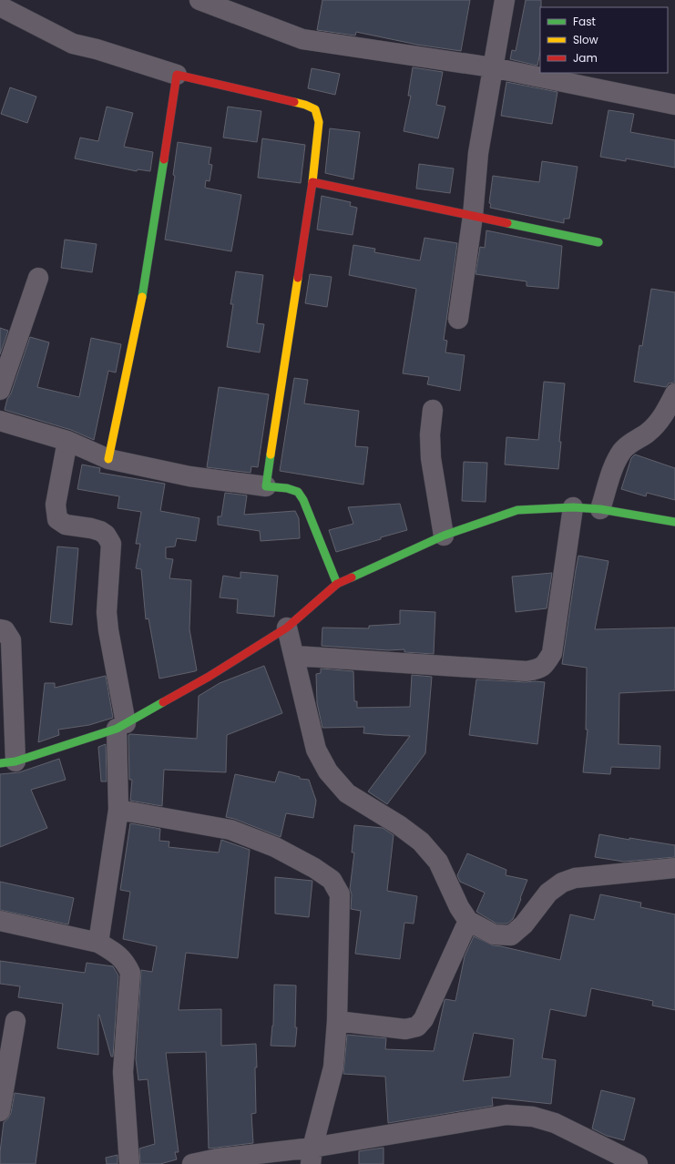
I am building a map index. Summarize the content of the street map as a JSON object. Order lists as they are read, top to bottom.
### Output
{
  "legend": ["Fast", "Slow", "Jam"]
}
